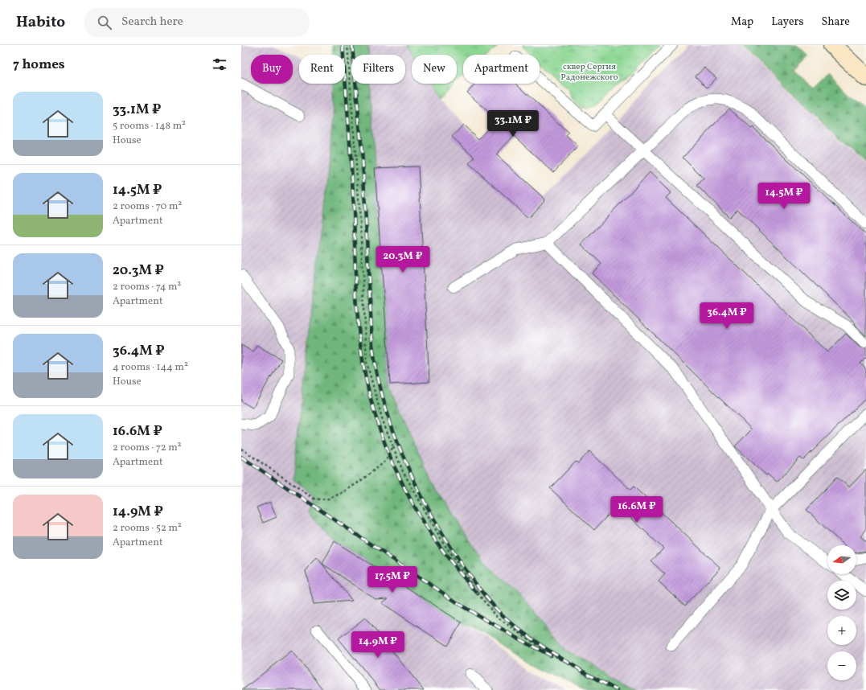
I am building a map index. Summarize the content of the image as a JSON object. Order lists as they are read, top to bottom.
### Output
{
  "parks": ["сквер Сергия Радонежского"],
  "north": "left",
  "page": {
    "header": "Habito",
    "search": "Search here",
    "nav": ["Map", "Layers", "Share"],
    "heading": "7 homes",
    "chip": [
      "Buy",
      "Rent",
      "Filters",
      "New",
      "Apartment"
    ],
    "list": [
      {
        "name": "33.1M ₽",
        "note": "5 rooms · 148 m² · House"
      },
      {
        "name": "14.5M ₽",
        "note": "2 rooms · 70 m² · Apartment"
      },
      {
        "name": "20.3M ₽",
        "note": "2 rooms · 74 m² · Apartment"
      },
      {
        "name": "36.4M ₽",
        "note": "4 rooms · 144 m² · House"
      },
      {
        "name": "16.6M ₽",
        "note": "2 rooms · 72 m² · Apartment"
      },
      {
        "name": "14.9M ₽",
        "note": "2 rooms · 52 m² · Apartment"
      }
    ],
    "price": [
      "33.1M ₽",
      "14.5M ₽",
      "20.3M ₽",
      "36.4M ₽",
      "16.6M ₽",
      "17.5M ₽",
      "14.9M ₽"
    ],
    "map_buttons": ["+", "−"]
  }
}
